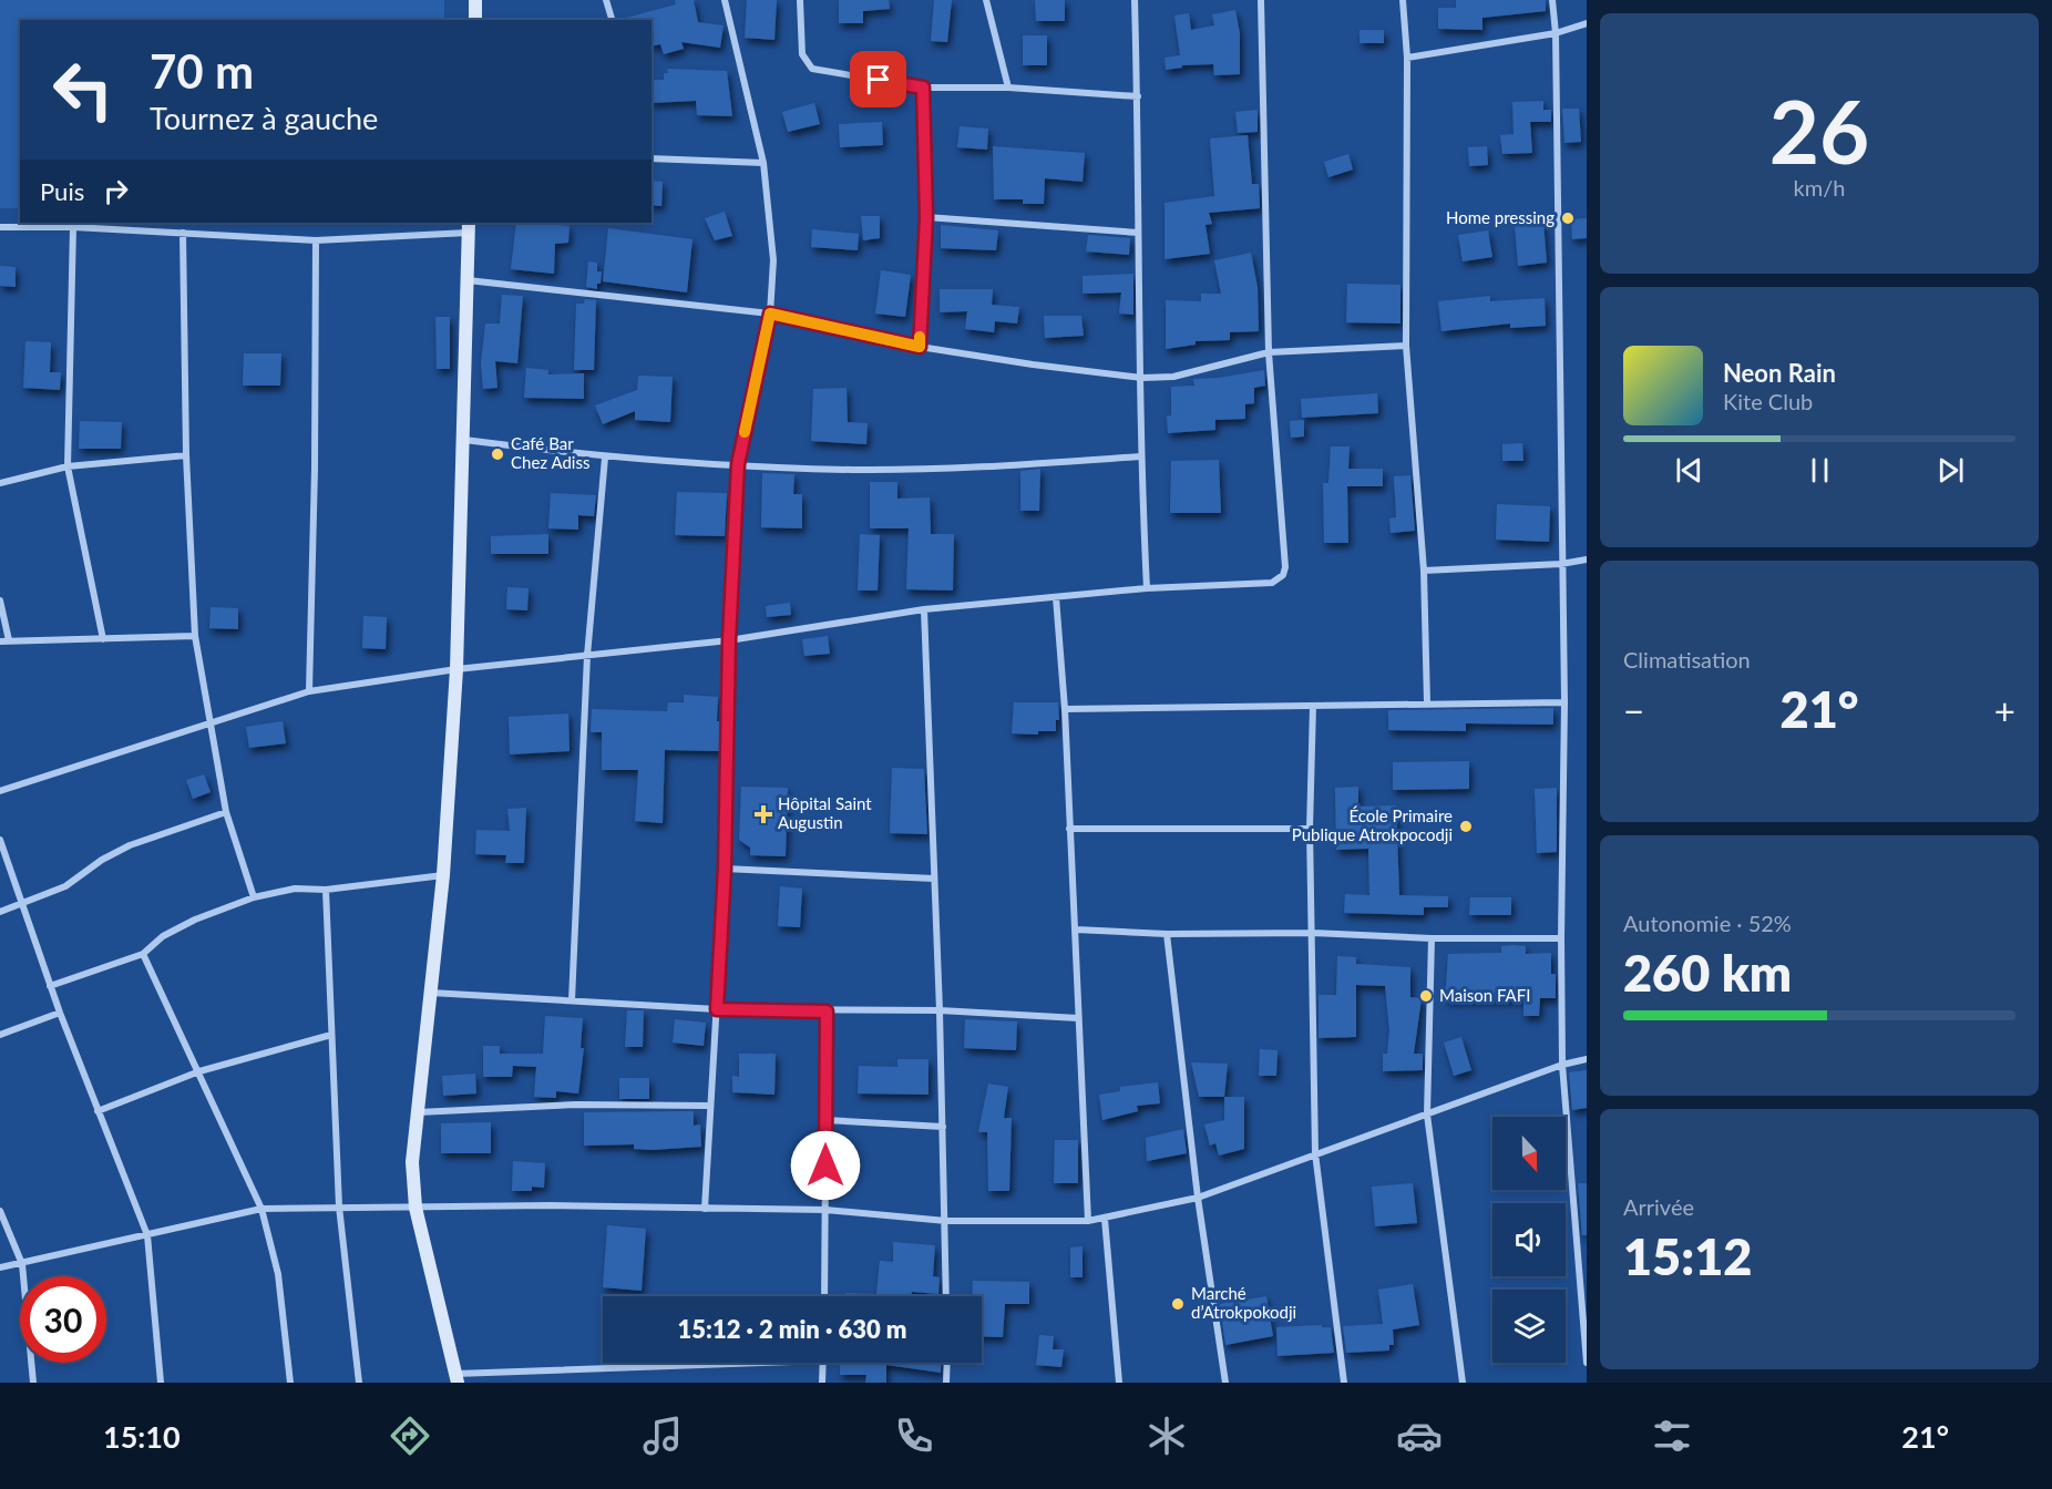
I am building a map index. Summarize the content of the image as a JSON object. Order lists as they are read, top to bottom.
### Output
{
  "places": {
    "other": [
      "Home pressing",
      "Café Bar Chez Adiss",
      "École Primaire Publique Atrokpocodji",
      "Maison FAFI",
      "Marché d’Atrokpokodji"
    ],
    "health": ["Hôpital Saint Augustin"]
  },
  "north": "bottom",
  "page": {
    "tile": [
      ["26", "km/h"],
      "Climatisation",
      ["Autonomie · 52%", "260 km"],
      ["Arrivée", "15:12"]
    ],
    "turn": ["70 m", "Tournez à gauche"],
    "then": "Puis",
    "song": ["Neon Rain", "Kite Club"],
    "heat": ["−", "21°", "+"],
    "limit": "30",
    "trip": "15:12 · 2 min · 630 m",
    "tabs": ["15:10", "21°"]
  }
}
